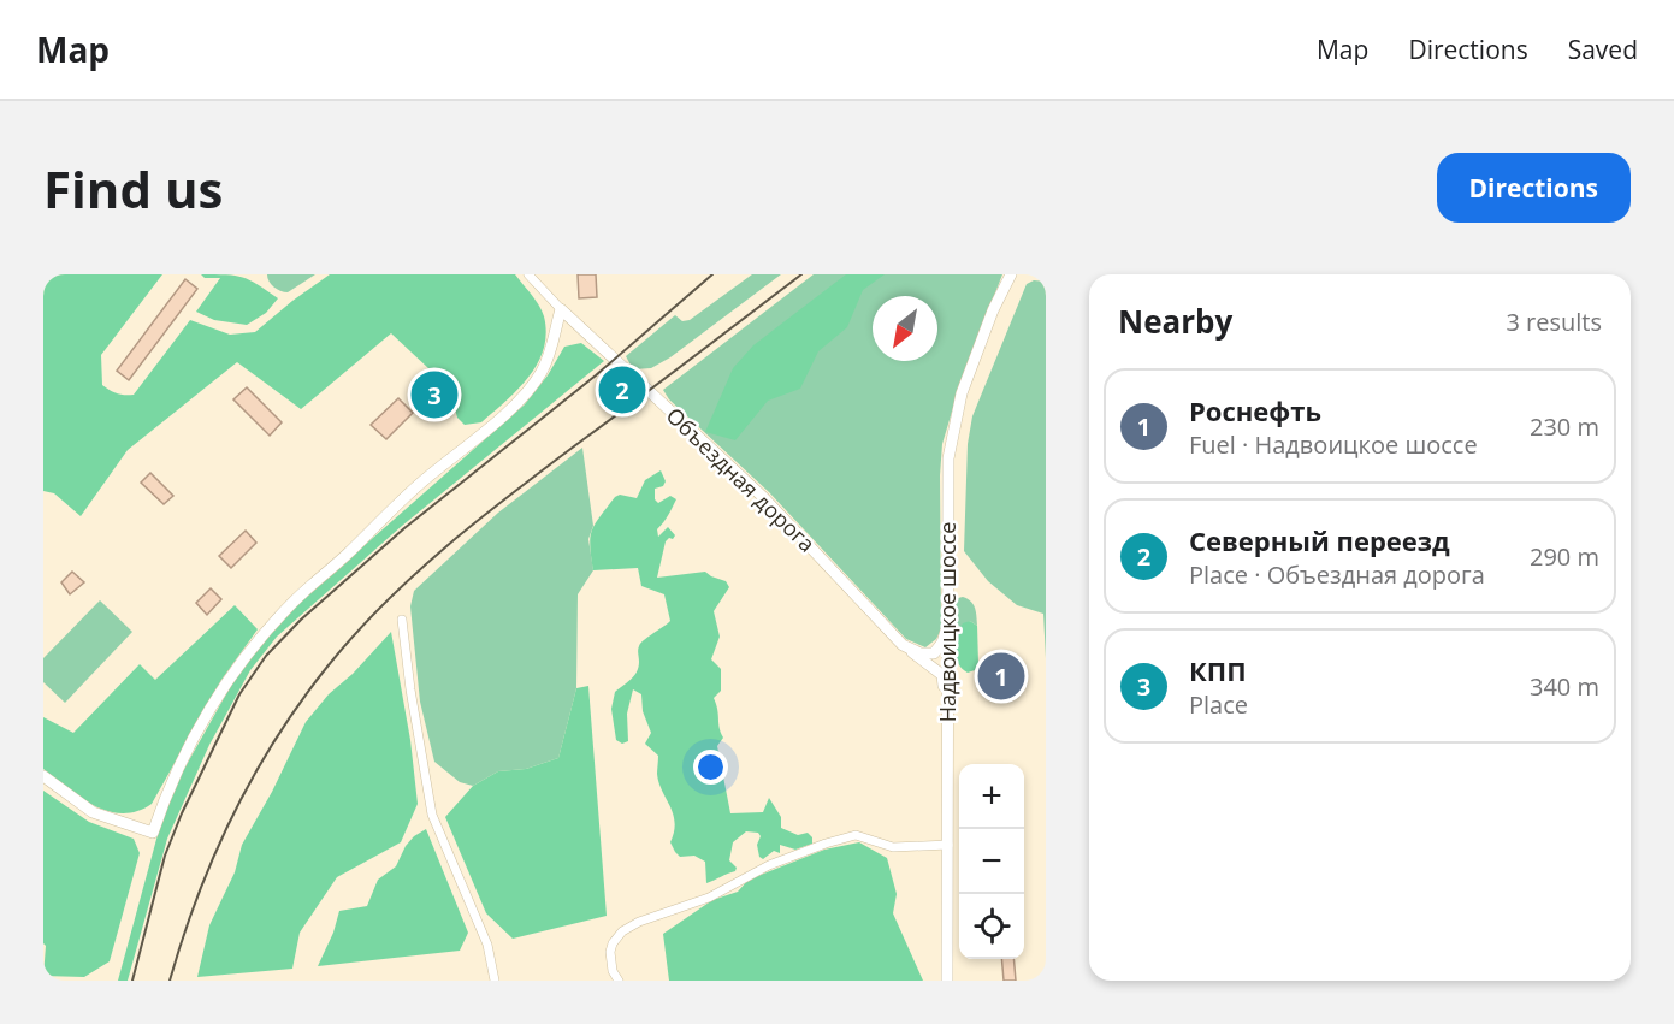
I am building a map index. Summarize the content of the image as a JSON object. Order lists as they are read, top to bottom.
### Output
{
  "streets": {
    "street": ["Объездная дорога", "Надвоицкое шоссе"]
  },
  "crossings": [
    ["Объездная дорога", "Надвоицкое шоссе"]
  ],
  "north": "bottom left",
  "page": {
    "header": "Map",
    "nav": ["Map", "Directions", "Saved"],
    "buttons": "Directions",
    "title": "Find us",
    "heading": ["Nearby", "3 results"],
    "pins": ["2", "3", "1"],
    "list": [
      {
        "mark": "1",
        "name": "Роснефть",
        "note": "Fuel · Надвоицкое шоссе",
        "value": "230 m"
      },
      {
        "mark": "2",
        "name": "Северный переезд",
        "note": "Place · Объездная дорога",
        "value": "290 m"
      },
      {
        "mark": "3",
        "name": "КПП",
        "note": "Place",
        "value": "340 m"
      }
    ],
    "map_buttons": ["+", "−"]
  }
}
